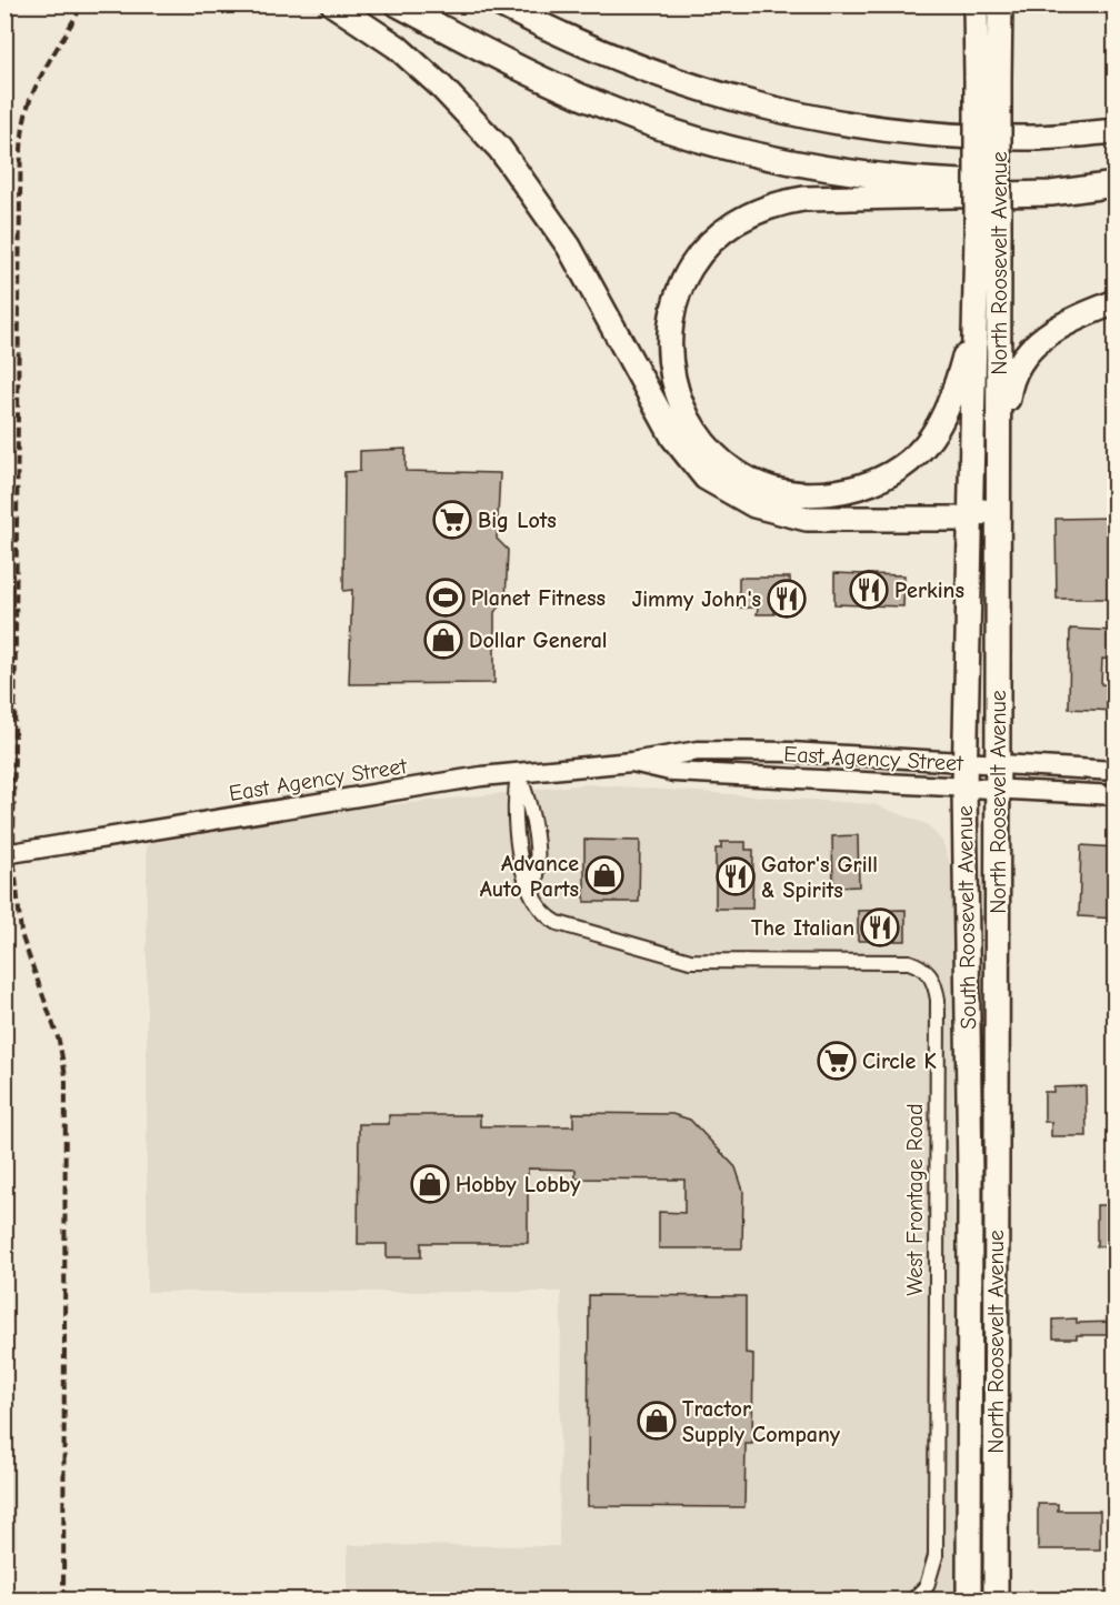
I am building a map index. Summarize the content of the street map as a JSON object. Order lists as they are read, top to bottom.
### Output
{
  "streets": {
    "highway": ["North Roosevelt Avenue", "South Roosevelt Avenue"],
    "main road": ["East Agency Street"],
    "street": ["West Frontage Road"]
  },
  "crossings": [
    ["North Roosevelt Avenue", "East Agency Street"],
    ["North Roosevelt Avenue", "South Roosevelt Avenue"],
    ["East Agency Street", "South Roosevelt Avenue"],
    ["East Agency Street", "West Frontage Road"]
  ],
  "places": {
    "supermarket": ["Big Lots", "Circle K"],
    "restaurant": [
      "Perkins",
      "Jimmy John's",
      "Gator's Grill & Spirits",
      "The Italian"
    ],
    "sports": ["Planet Fitness"],
    "shop": [
      "Dollar General",
      "Advance Auto Parts",
      "Hobby Lobby",
      "Tractor Supply Company"
    ]
  }
}
